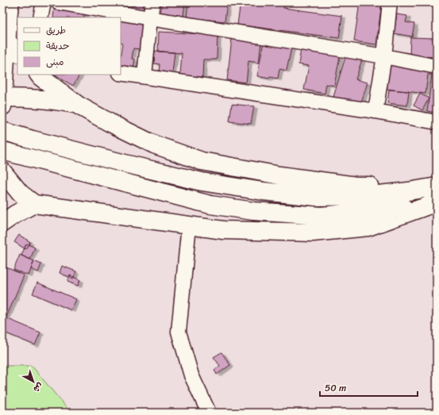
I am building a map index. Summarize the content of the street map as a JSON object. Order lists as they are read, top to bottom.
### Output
{
  "legend": ["طريق", "حديقة", "مبنى"],
  "scale_bar": "50 m",
  "north": "bottom right"
}
